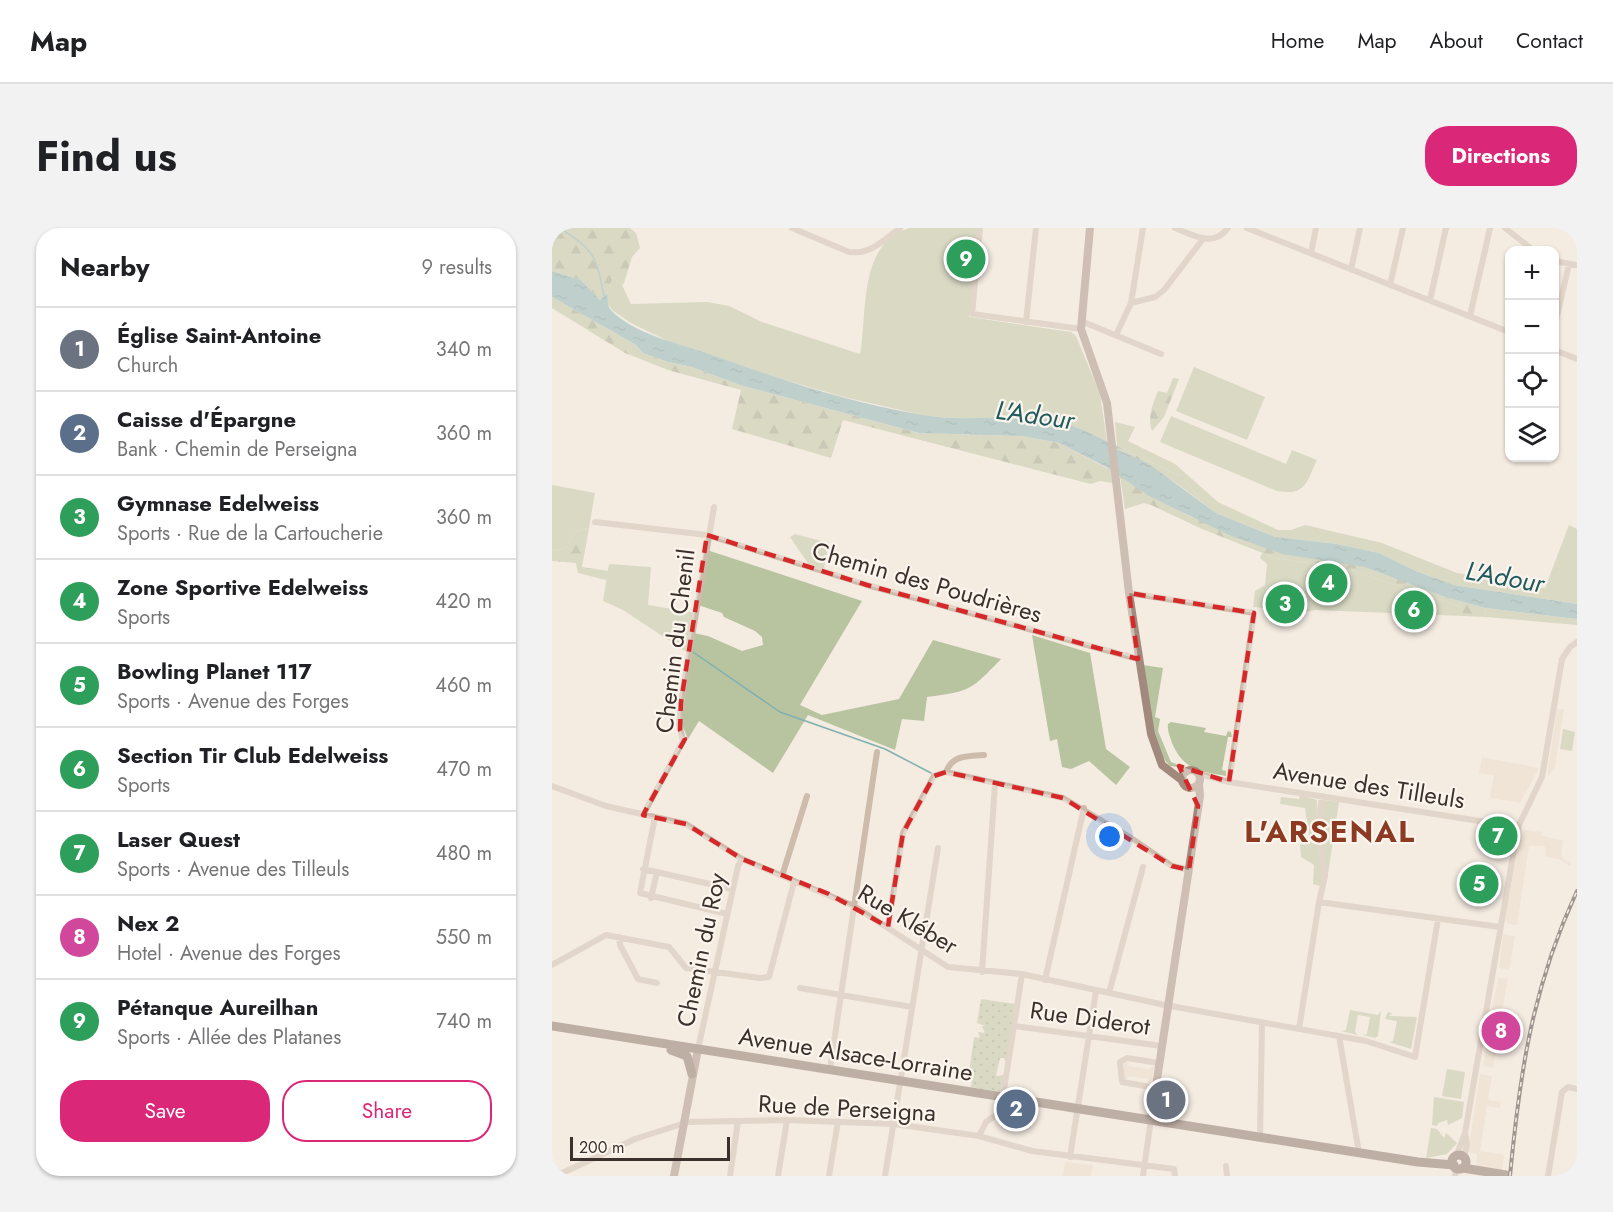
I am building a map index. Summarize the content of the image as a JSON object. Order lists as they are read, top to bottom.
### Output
{
  "streets": {
    "main road": ["Avenue Alsace-Lorraine"],
    "street": [
      "Chemin des Poudrières",
      "Chemin du Chenil",
      "Avenue des Tilleuls",
      "Rue Kléber",
      "Chemin du Roy",
      "Rue Diderot",
      "Rue de Perseigna"
    ]
  },
  "crossings": [
    ["Chemin des Poudrières", "Chemin du Chenil"],
    ["Chemin du Chenil", "Rue Kléber"],
    ["Rue Kléber", "Chemin du Roy"],
    ["Chemin du Roy", "Avenue Alsace-Lorraine"]
  ],
  "districts": ["L'ARSENAL"],
  "water": ["L'Adour"],
  "scale_bar": "200 m",
  "page": {
    "header": "Map",
    "nav": [
      "Home",
      "Map",
      "About",
      "Contact"
    ],
    "title": "Find us",
    "buttons": [
      "Directions",
      ["Save", "Share"]
    ],
    "heading": ["Nearby", "9 results"],
    "pins": [
      "9",
      "4",
      "3",
      "6",
      "7",
      "5",
      "8",
      "1",
      "2"
    ],
    "map_buttons": ["+", "−"],
    "list": [
      {
        "mark": "1",
        "name": "Église Saint-Antoine",
        "note": "Church",
        "value": "340 m"
      },
      {
        "mark": "2",
        "name": "Caisse d'Épargne",
        "note": "Bank · Chemin de Perseigna",
        "value": "360 m"
      },
      {
        "mark": "3",
        "name": "Gymnase Edelweiss",
        "note": "Sports · Rue de la Cartoucherie",
        "value": "360 m"
      },
      {
        "mark": "4",
        "name": "Zone Sportive Edelweiss",
        "note": "Sports",
        "value": "420 m"
      },
      {
        "mark": "5",
        "name": "Bowling Planet 117",
        "note": "Sports · Avenue des Forges",
        "value": "460 m"
      },
      {
        "mark": "6",
        "name": "Section Tir Club Edelweiss",
        "note": "Sports",
        "value": "470 m"
      },
      {
        "mark": "7",
        "name": "Laser Quest",
        "note": "Sports · Avenue des Tilleuls",
        "value": "480 m"
      },
      {
        "mark": "8",
        "name": "Nex 2",
        "note": "Hotel · Avenue des Forges",
        "value": "550 m"
      },
      {
        "mark": "9",
        "name": "Pétanque Aureilhan",
        "note": "Sports · Allée des Platanes",
        "value": "740 m"
      }
    ],
    "scale": "200 m"
  }
}
